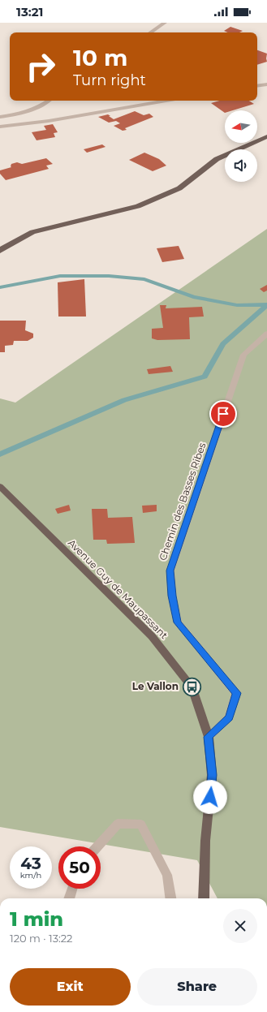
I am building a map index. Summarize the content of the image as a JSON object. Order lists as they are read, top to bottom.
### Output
{
  "streets": {
    "main road": ["Avenue Guy de Maupassant"],
    "street": ["Chemin des Basses Ribes"]
  },
  "crossings": [
    ["Chemin des Basses Ribes", "Avenue Guy de Maupassant"]
  ],
  "places": {
    "bus stop": ["Le Vallon"]
  },
  "north": "left",
  "page": {
    "status": "13:21",
    "turn": ["10 m", "Turn right"],
    "speed": "43 km/h",
    "limit": "50",
    "heading": ["1 min", "120 m · 13:22"],
    "buttons": ["Exit", "Share"]
  }
}
